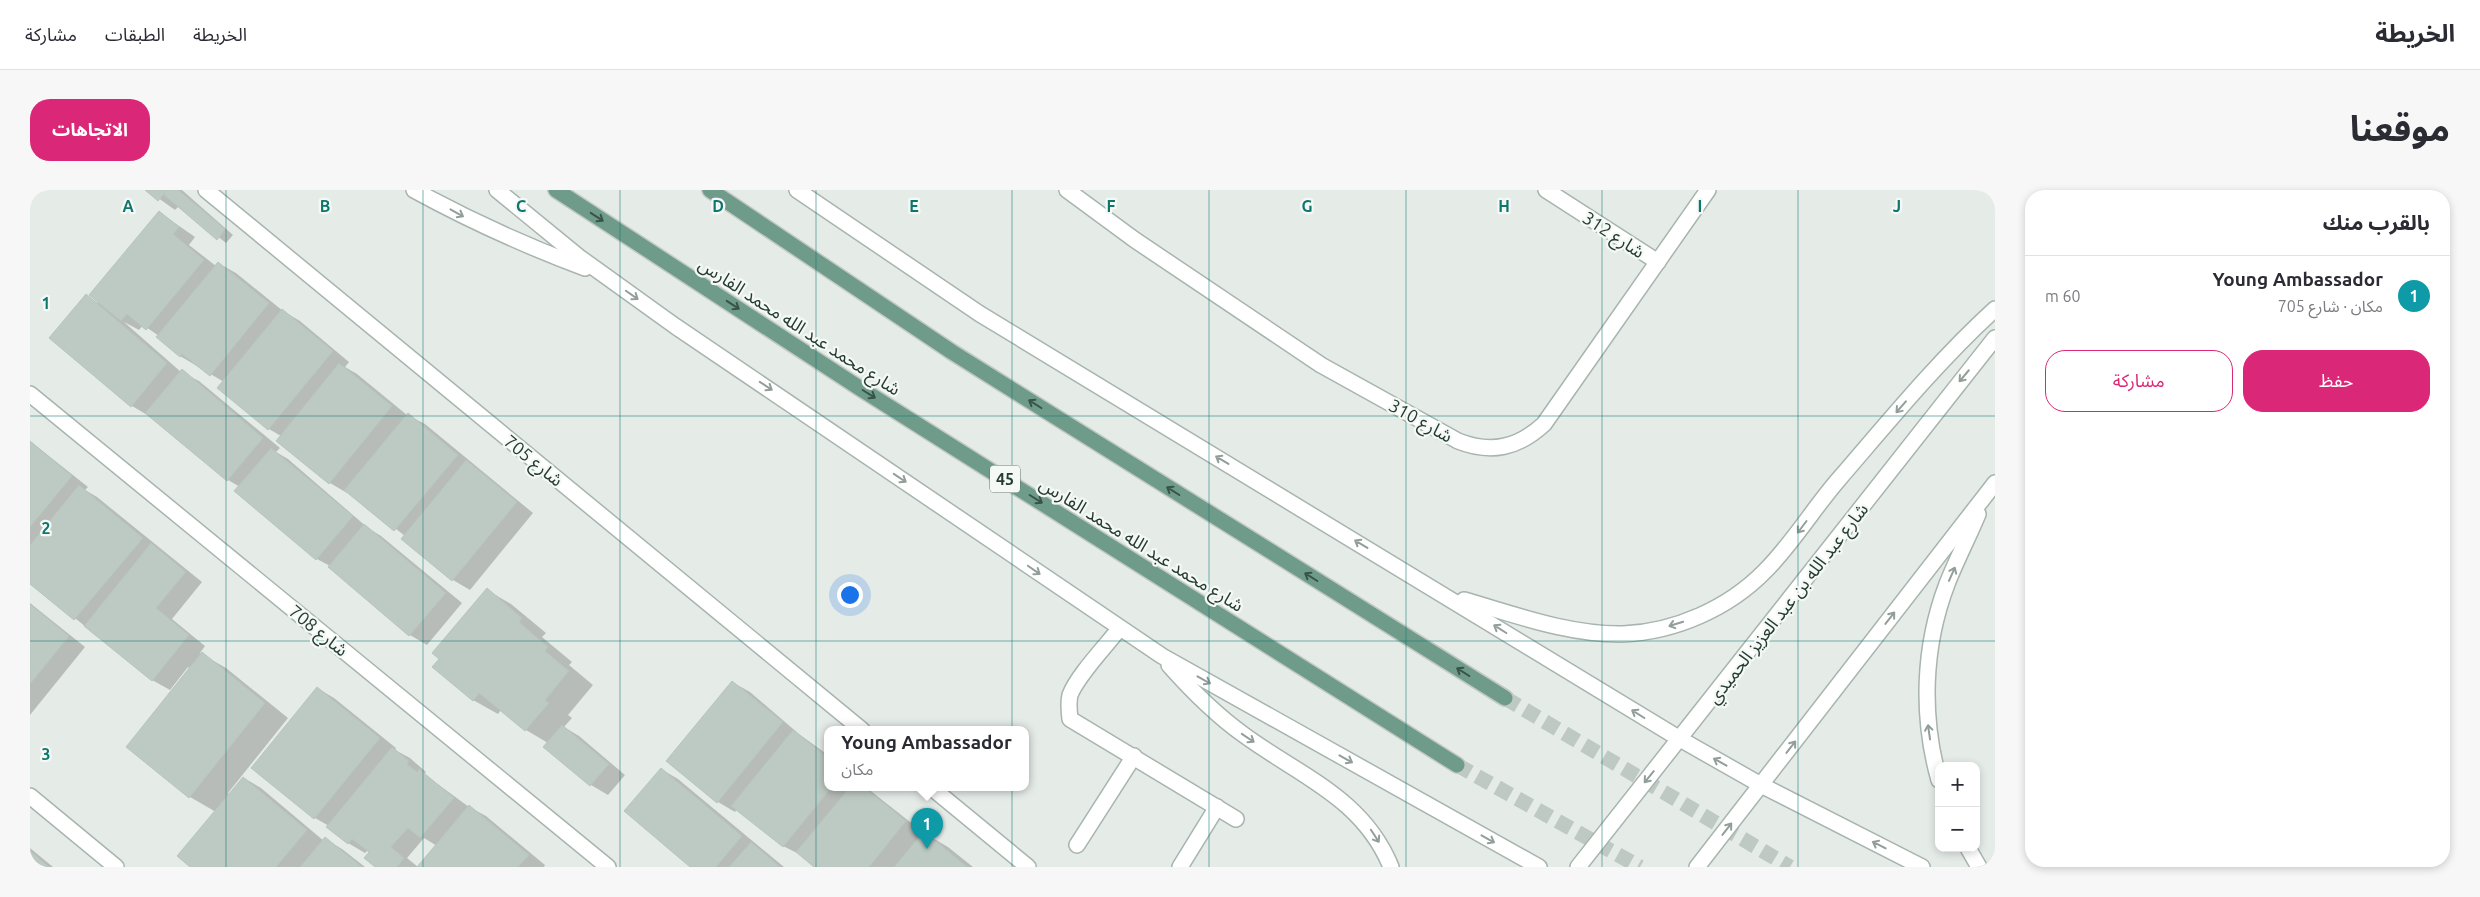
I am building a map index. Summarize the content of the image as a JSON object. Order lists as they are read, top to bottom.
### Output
{
  "streets": {
    "main road": ["شارع محمد عبد الله محمد الفارس", "45"],
    "street": [
      "شارع 312",
      "شارع 310",
      "شارع 705",
      "شارع عبد الله بن عبد العزيز الحميدي",
      "شارع 708"
    ]
  },
  "crossings": [
    ["شارع 312", "شارع 310"]
  ],
  "page": {
    "header": "الخريطة",
    "nav": ["الخريطة", "الطبقات", "مشاركة"],
    "title": "موقعنا",
    "buttons": [
      "الاتجاهات",
      ["حفظ", "مشاركة"]
    ],
    "heading": "بالقرب منك",
    "list": [
      {
        "mark": "1",
        "name": "Young Ambassador",
        "note": "مكان · شارع 705",
        "value": "60 m"
      }
    ],
    "popup": ["Young Ambassador", "مكان"],
    "map_buttons": ["+", "−"],
    "pins": "1"
  },
  "grid": {
    "columns": [
      "A",
      "B",
      "C",
      "D",
      "E",
      "F",
      "G",
      "H",
      "I",
      "J"
    ],
    "rows": ["1", "2", "3"]
  }
}
